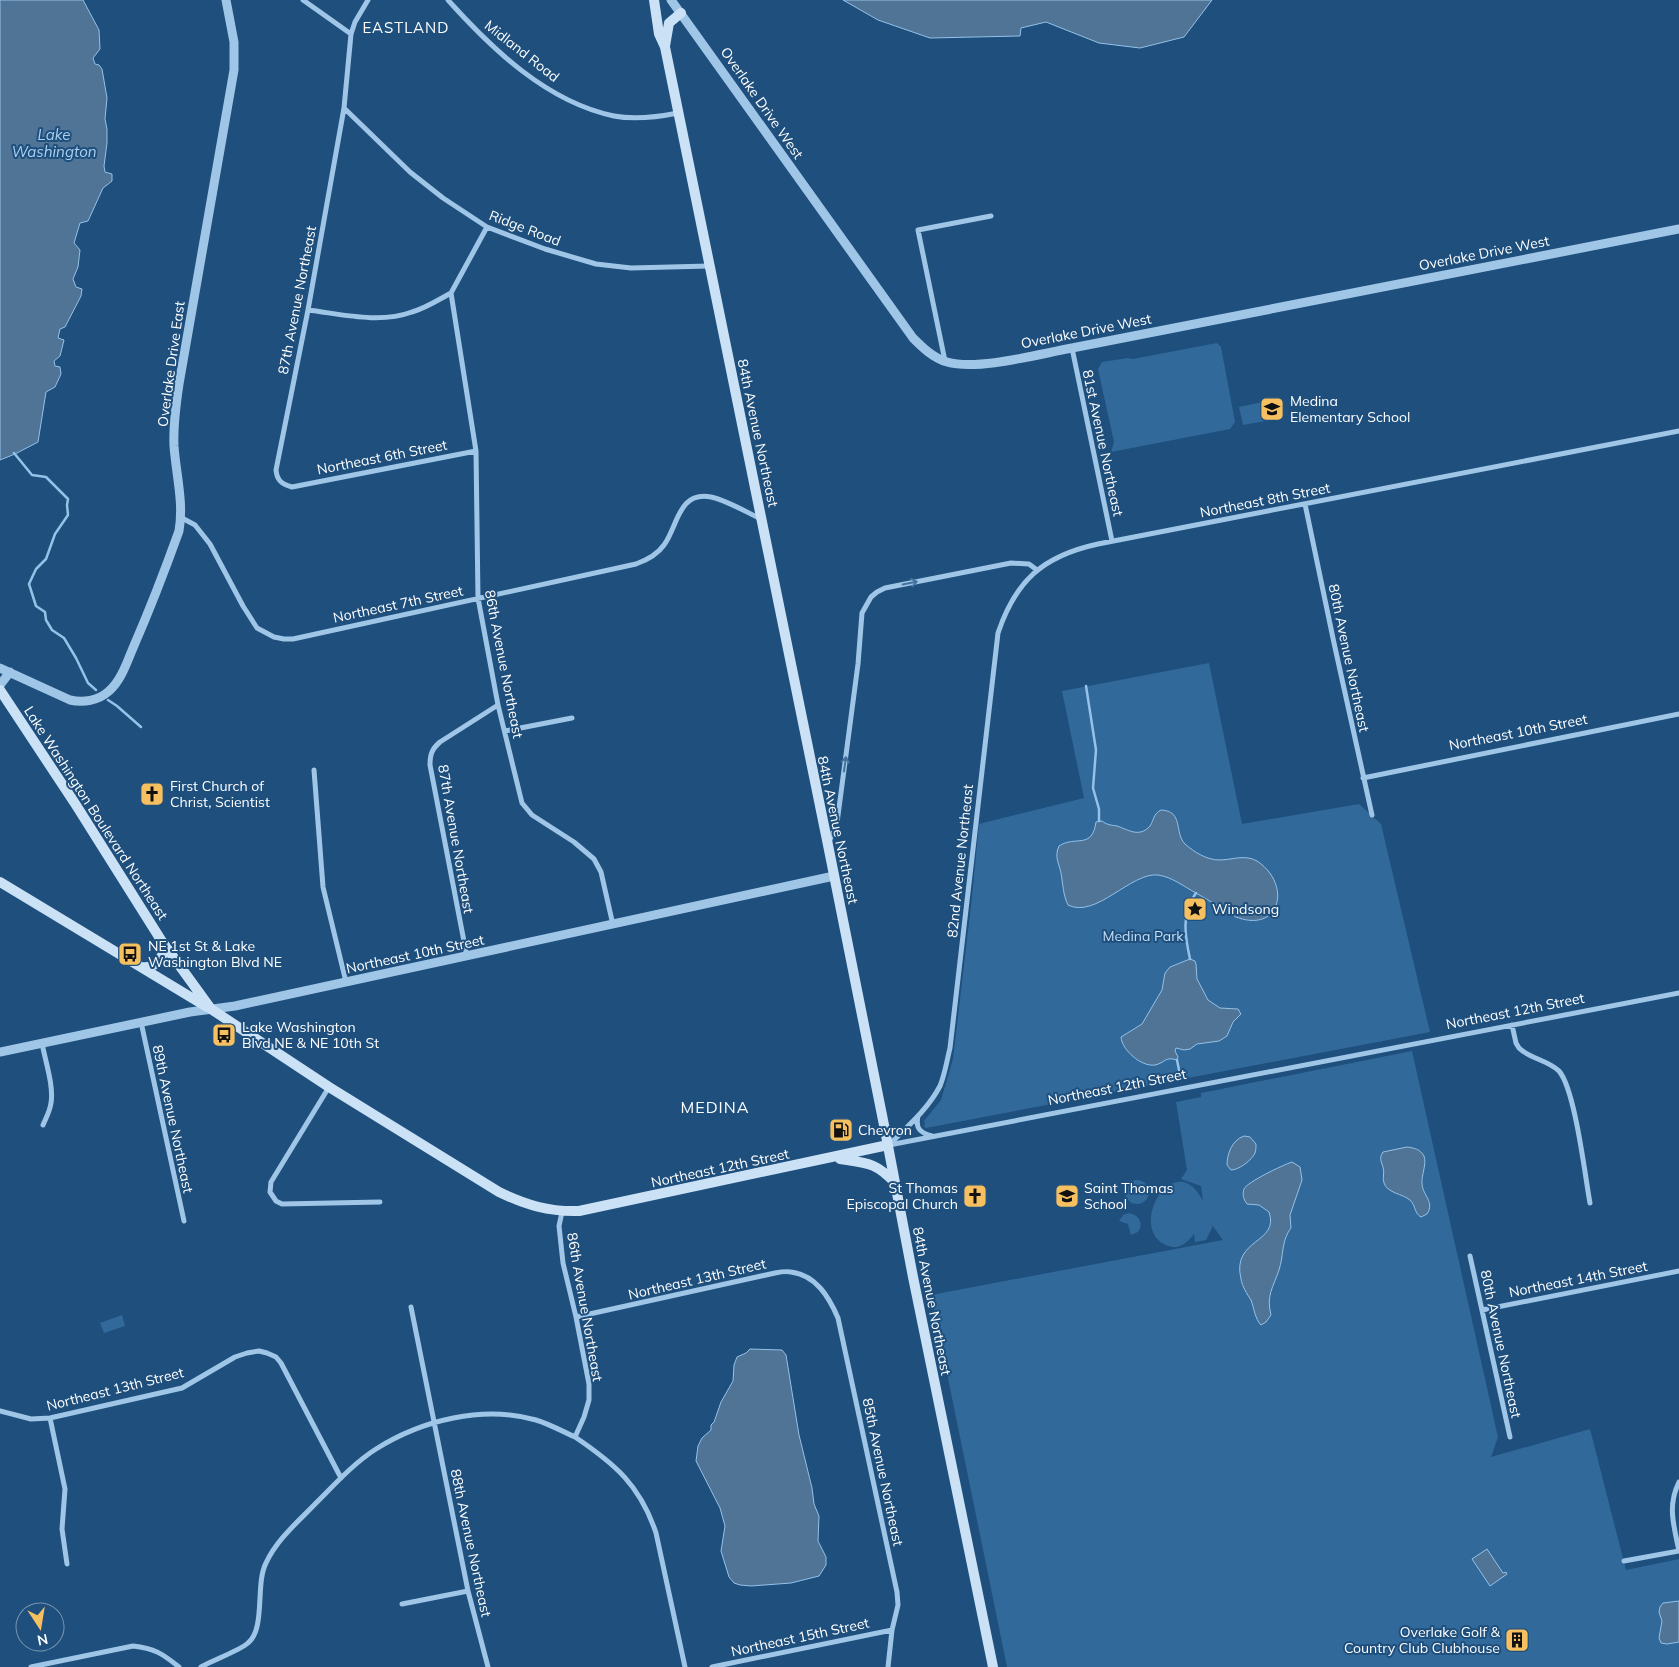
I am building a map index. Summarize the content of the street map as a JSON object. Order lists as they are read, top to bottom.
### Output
{
  "streets": {
    "main road": ["84th Avenue Northeast", "Lake Washington Boulevard Northeast", "Northeast 12th Street"],
    "street": [
      "Midland Road",
      "Overlake Drive West",
      "Ridge Road",
      "87th Avenue Northeast",
      "Overlake Drive East",
      "81st Avenue Northeast",
      "Northeast 6th Street",
      "Northeast 8th Street",
      "Northeast 7th Street",
      "80th Avenue Northeast",
      "86th Avenue Northeast",
      "Northeast 10th Street",
      "82nd Avenue Northeast",
      "89th Avenue Northeast",
      "Northeast 13th Street",
      "Northeast 14th Street",
      "85th Avenue Northeast",
      "88th Avenue Northeast",
      "Northeast 15th Street"
    ]
  },
  "crossings": [
    ["Midland Road", "84th Avenue Northeast"],
    ["Overlake Drive West", "81st Avenue Northeast"],
    ["Ridge Road", "87th Avenue Northeast"],
    ["Ridge Road", "84th Avenue Northeast"],
    ["87th Avenue Northeast", "Northeast 6th Street"],
    ["87th Avenue Northeast", "86th Avenue Northeast"],
    ["87th Avenue Northeast", "Northeast 10th Street"],
    ["Overlake Drive East", "Northeast 7th Street"],
    ["84th Avenue Northeast", "Northeast 7th Street"],
    ["84th Avenue Northeast", "Northeast 10th Street"],
    ["84th Avenue Northeast", "82nd Avenue Northeast"],
    ["84th Avenue Northeast", "Northeast 12th Street"],
    ["81st Avenue Northeast", "Northeast 8th Street"],
    ["Northeast 6th Street", "86th Avenue Northeast"],
    ["Northeast 8th Street", "80th Avenue Northeast"],
    ["Northeast 8th Street", "82nd Avenue Northeast"],
    ["Northeast 7th Street", "86th Avenue Northeast"],
    ["80th Avenue Northeast", "Northeast 10th Street"],
    ["80th Avenue Northeast", "Northeast 14th Street"],
    ["86th Avenue Northeast", "Northeast 10th Street"],
    ["86th Avenue Northeast", "Lake Washington Boulevard Northeast"],
    ["86th Avenue Northeast", "Northeast 12th Street"],
    ["86th Avenue Northeast", "Northeast 13th Street"],
    ["Northeast 10th Street", "Lake Washington Boulevard Northeast"],
    ["Northeast 10th Street", "89th Avenue Northeast"],
    ["Lake Washington Boulevard Northeast", "Northeast 12th Street"],
    ["82nd Avenue Northeast", "Northeast 12th Street"],
    ["Northeast 13th Street", "85th Avenue Northeast"],
    ["85th Avenue Northeast", "Northeast 15th Street"]
  ],
  "districts": ["EASTLAND", "MEDINA"],
  "water": ["Lake Washington"],
  "parks": ["Medina Park"],
  "places": {
    "school or university": ["Medina Elementary School", "Saint Thomas School"],
    "church": ["First Church of Christ, Scientist", "St Thomas Episcopal Church"],
    "place": ["Windsong"],
    "bus stop": ["NE 1st St & Lake Washington Blvd NE", "Lake Washington Blvd NE & NE 10th St"],
    "fuel station": ["Chevron"],
    "building": ["Overlake Golf & Country Club Clubhouse"]
  },
  "north": "bottom"
}
